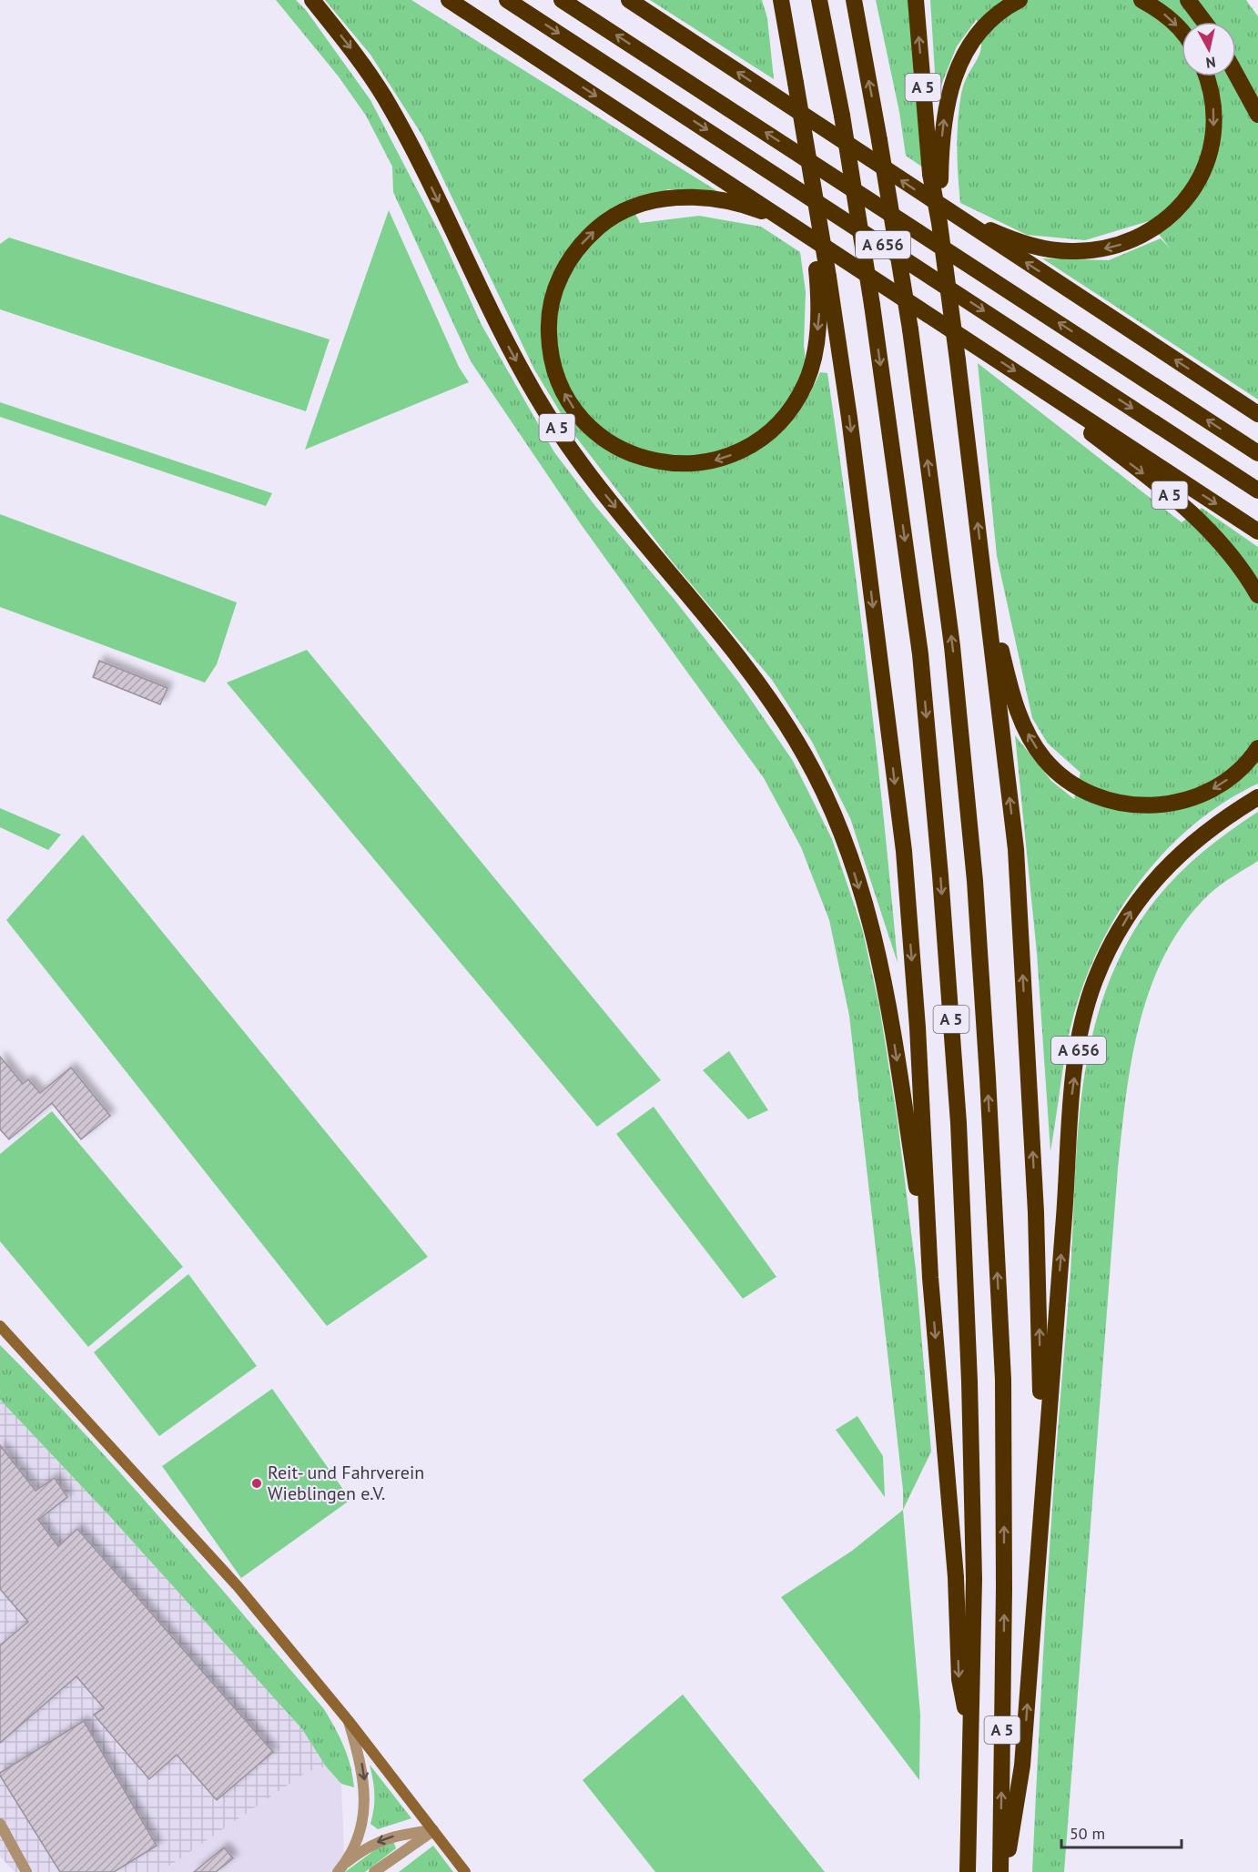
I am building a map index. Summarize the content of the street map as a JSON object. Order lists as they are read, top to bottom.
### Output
{
  "streets": {
    "highway": ["A 5", "A 656"]
  },
  "places": ["Reit- und Fahrverein Wieblingen e.V."],
  "scale_bar": "50 m",
  "north": "bottom"
}
